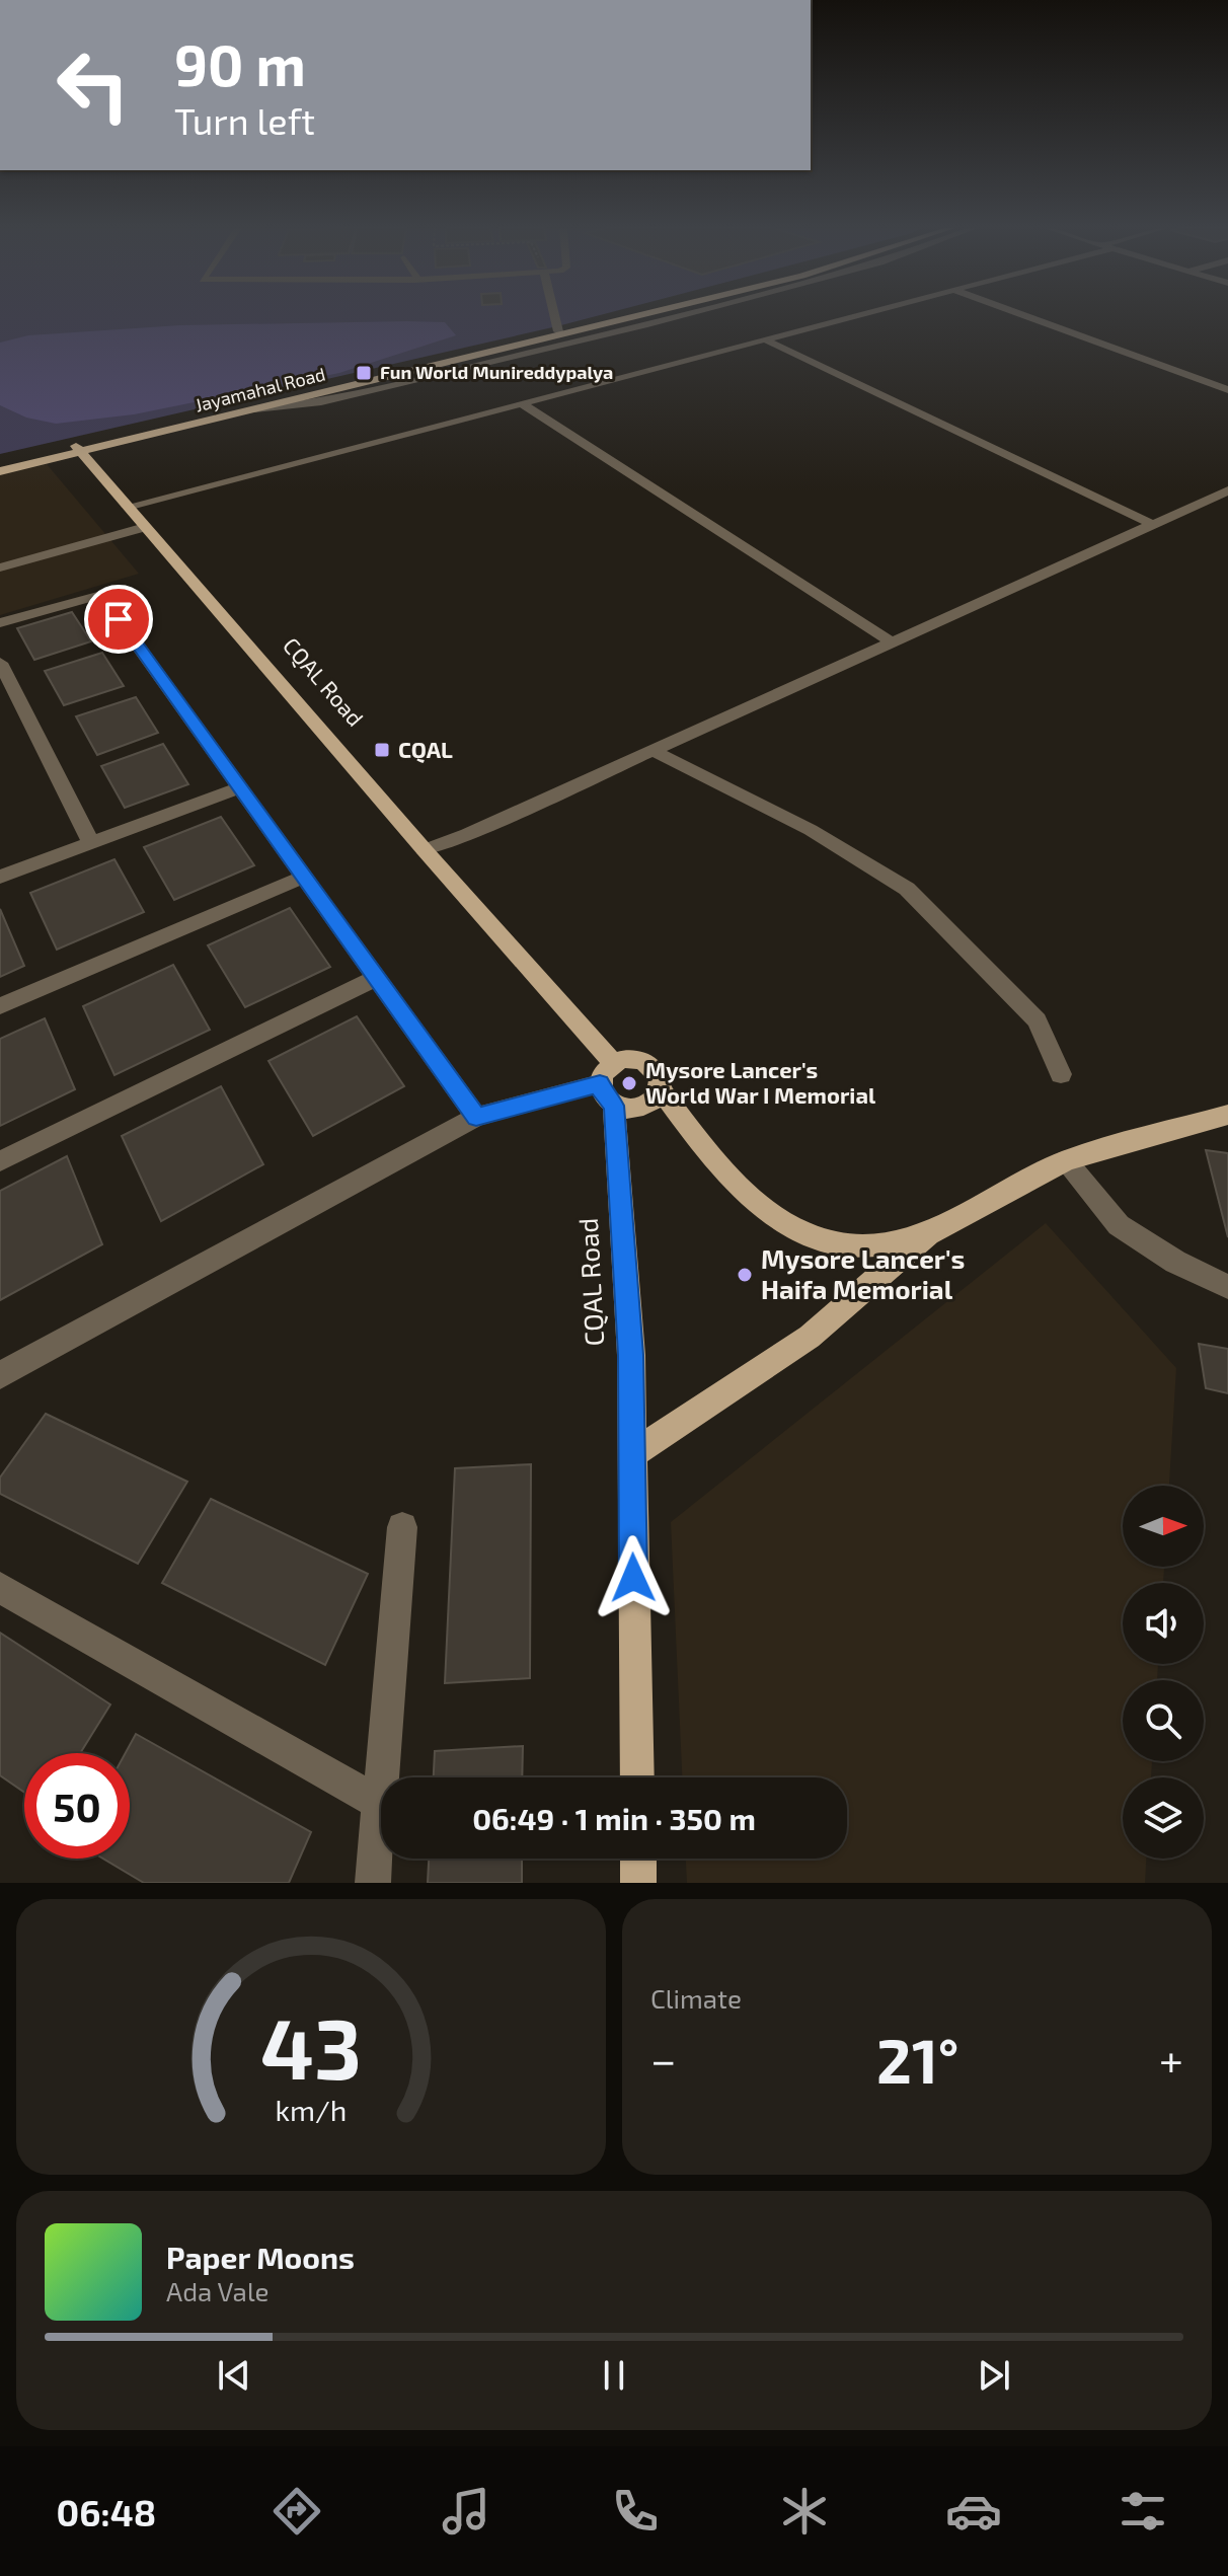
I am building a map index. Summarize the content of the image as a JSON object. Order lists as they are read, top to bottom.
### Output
{
  "streets": {
    "main road": ["Jayamahal Road", "CQAL Road"]
  },
  "crossings": [
    ["Jayamahal Road", "CQAL Road"]
  ],
  "places": {
    "transit": ["Fun World Munireddypalya", "CQAL"],
    "other": ["Mysore Lancer's World War I Memorial", "Mysore Lancer's Haifa Memorial"]
  },
  "north": "right",
  "page": {
    "turn": ["90 m", "Turn left"],
    "limit": "50",
    "trip": "06:49 · 1 min · 350 m",
    "tile": "Climate",
    "heat": ["−", "21°", "+"],
    "song": ["Paper Moons", "Ada Vale"],
    "tabs": "06:48",
    "gauge": ["43", "km/h"]
  }
}
